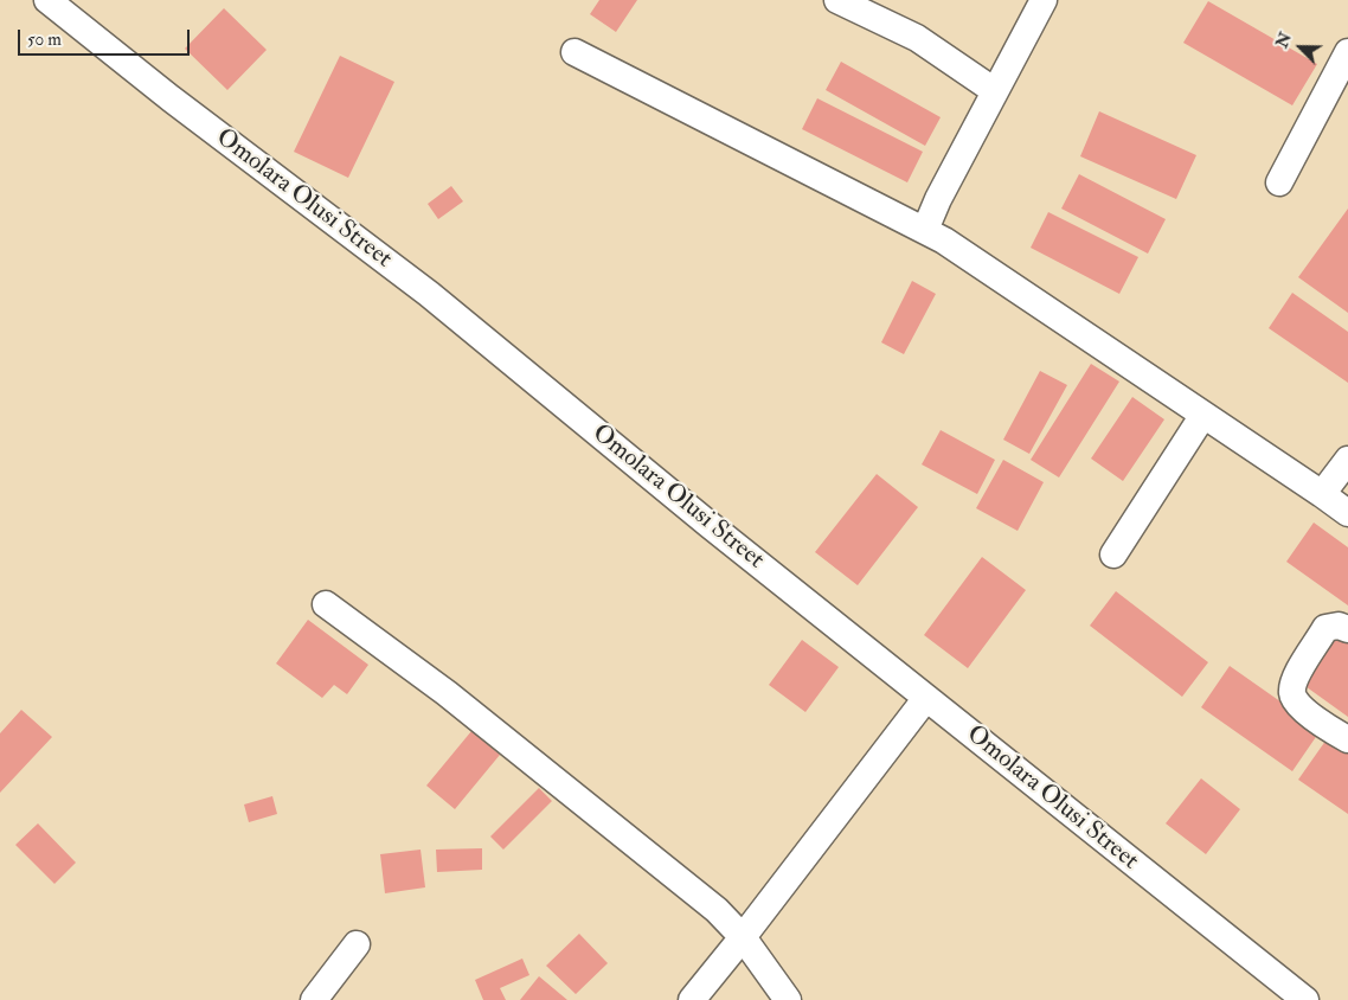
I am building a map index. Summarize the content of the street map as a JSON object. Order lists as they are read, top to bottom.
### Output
{
  "streets": {
    "street": ["Omolara Olusi Street"]
  },
  "scale_bar": "50 m",
  "north": "top left"
}
